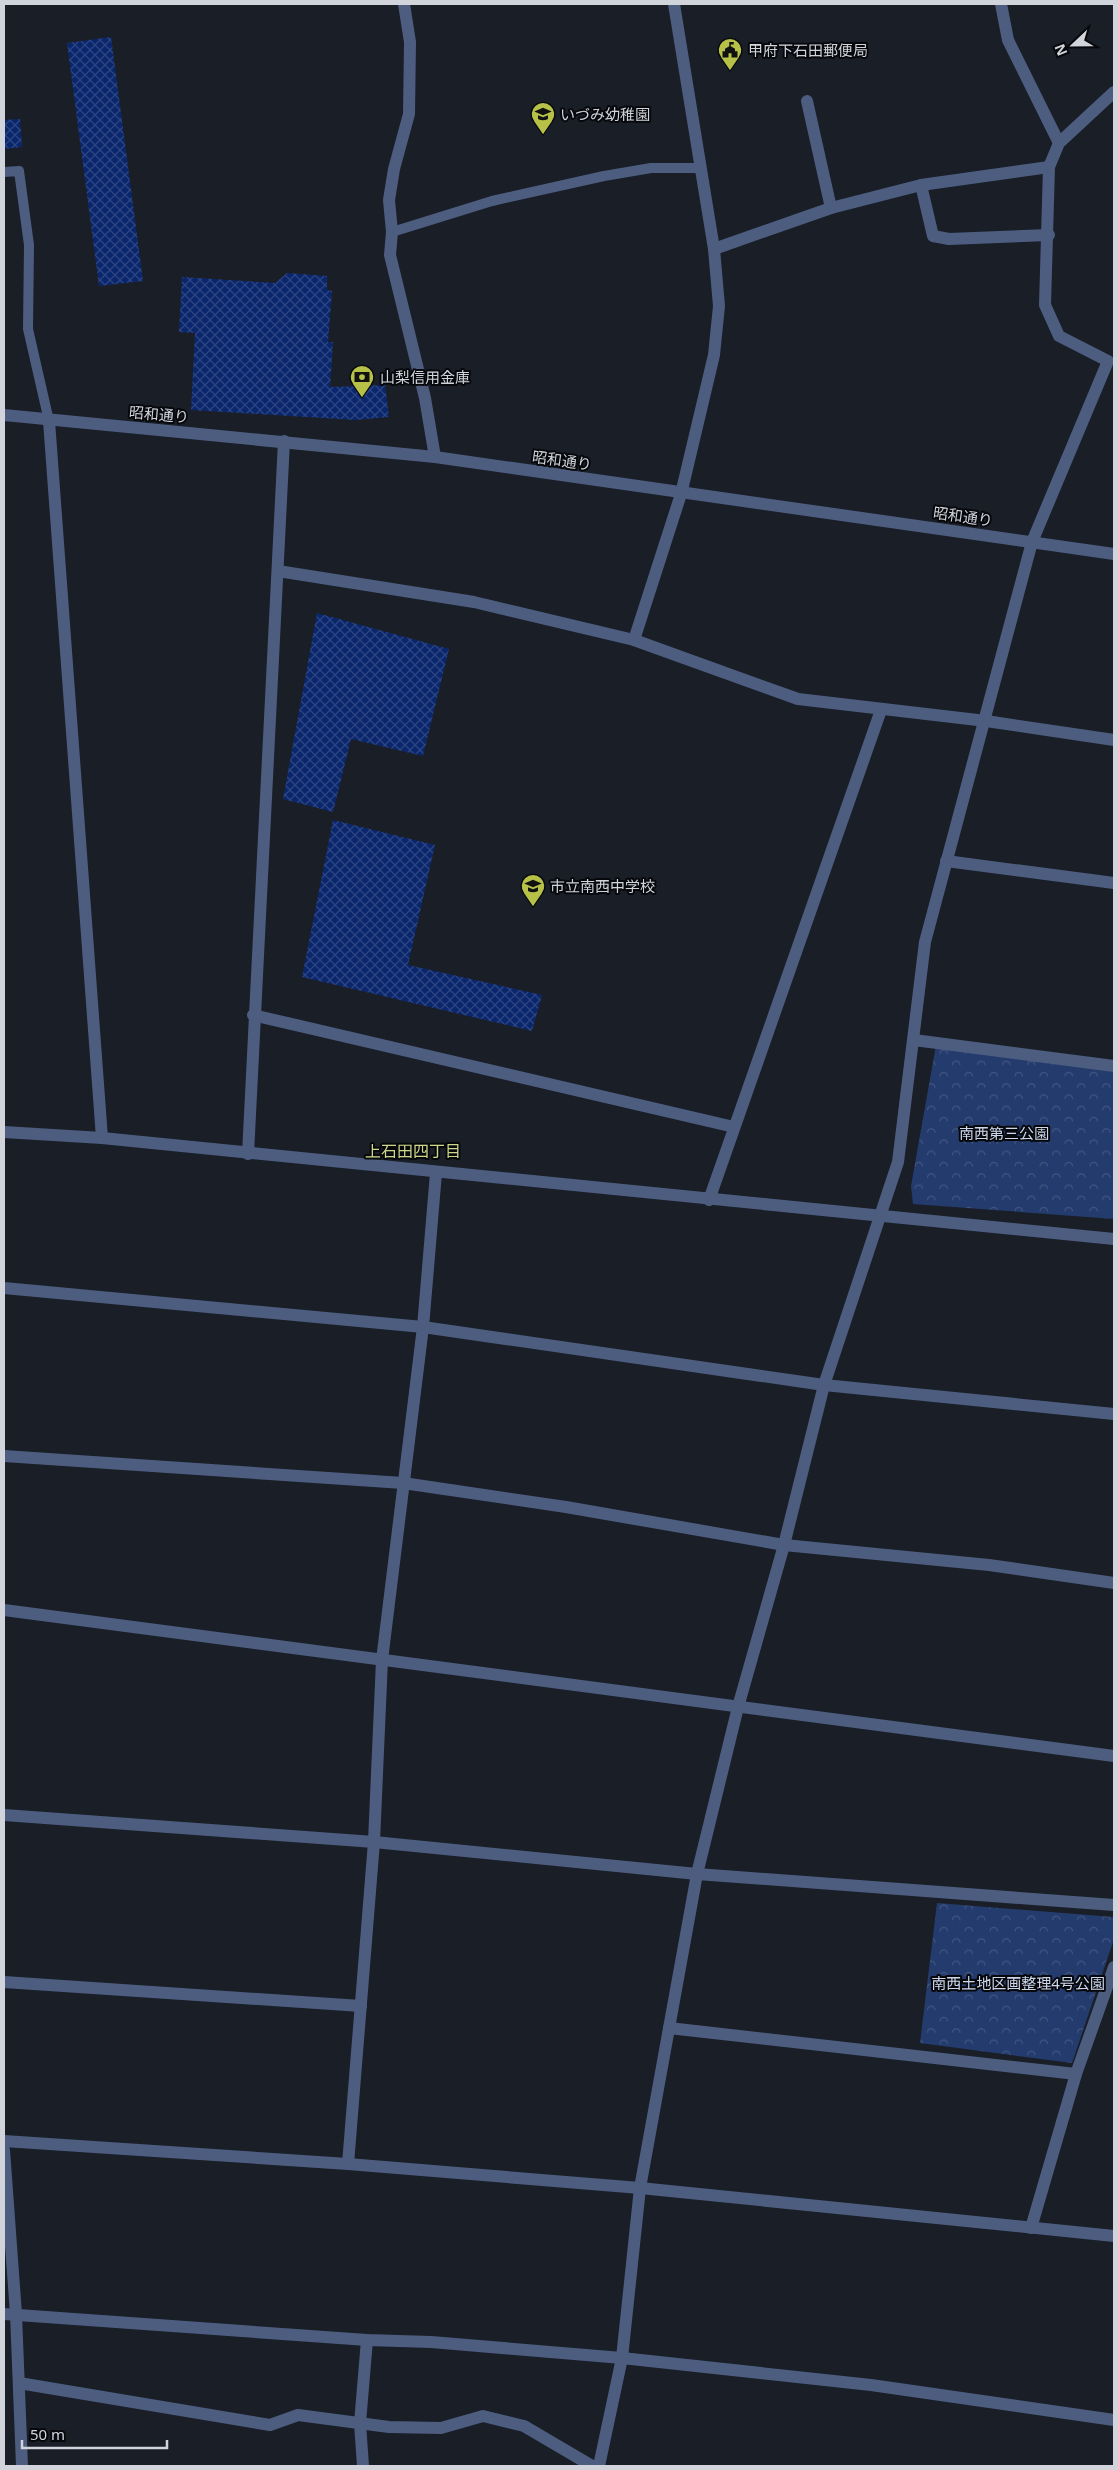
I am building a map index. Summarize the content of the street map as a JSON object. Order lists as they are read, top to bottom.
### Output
{
  "streets": {
    "street": ["昭和通り"]
  },
  "districts": ["上石田四丁目"],
  "parks": ["南西第三公園", "南西土地区画整理4号公園"],
  "places": {
    "public building": ["甲府下石田郵便局"],
    "school or university": ["いづみ幼稚園", "市立南西中学校"],
    "bank": ["山梨信用金庫"]
  },
  "scale_bar": "50 m",
  "north": "left"
}
